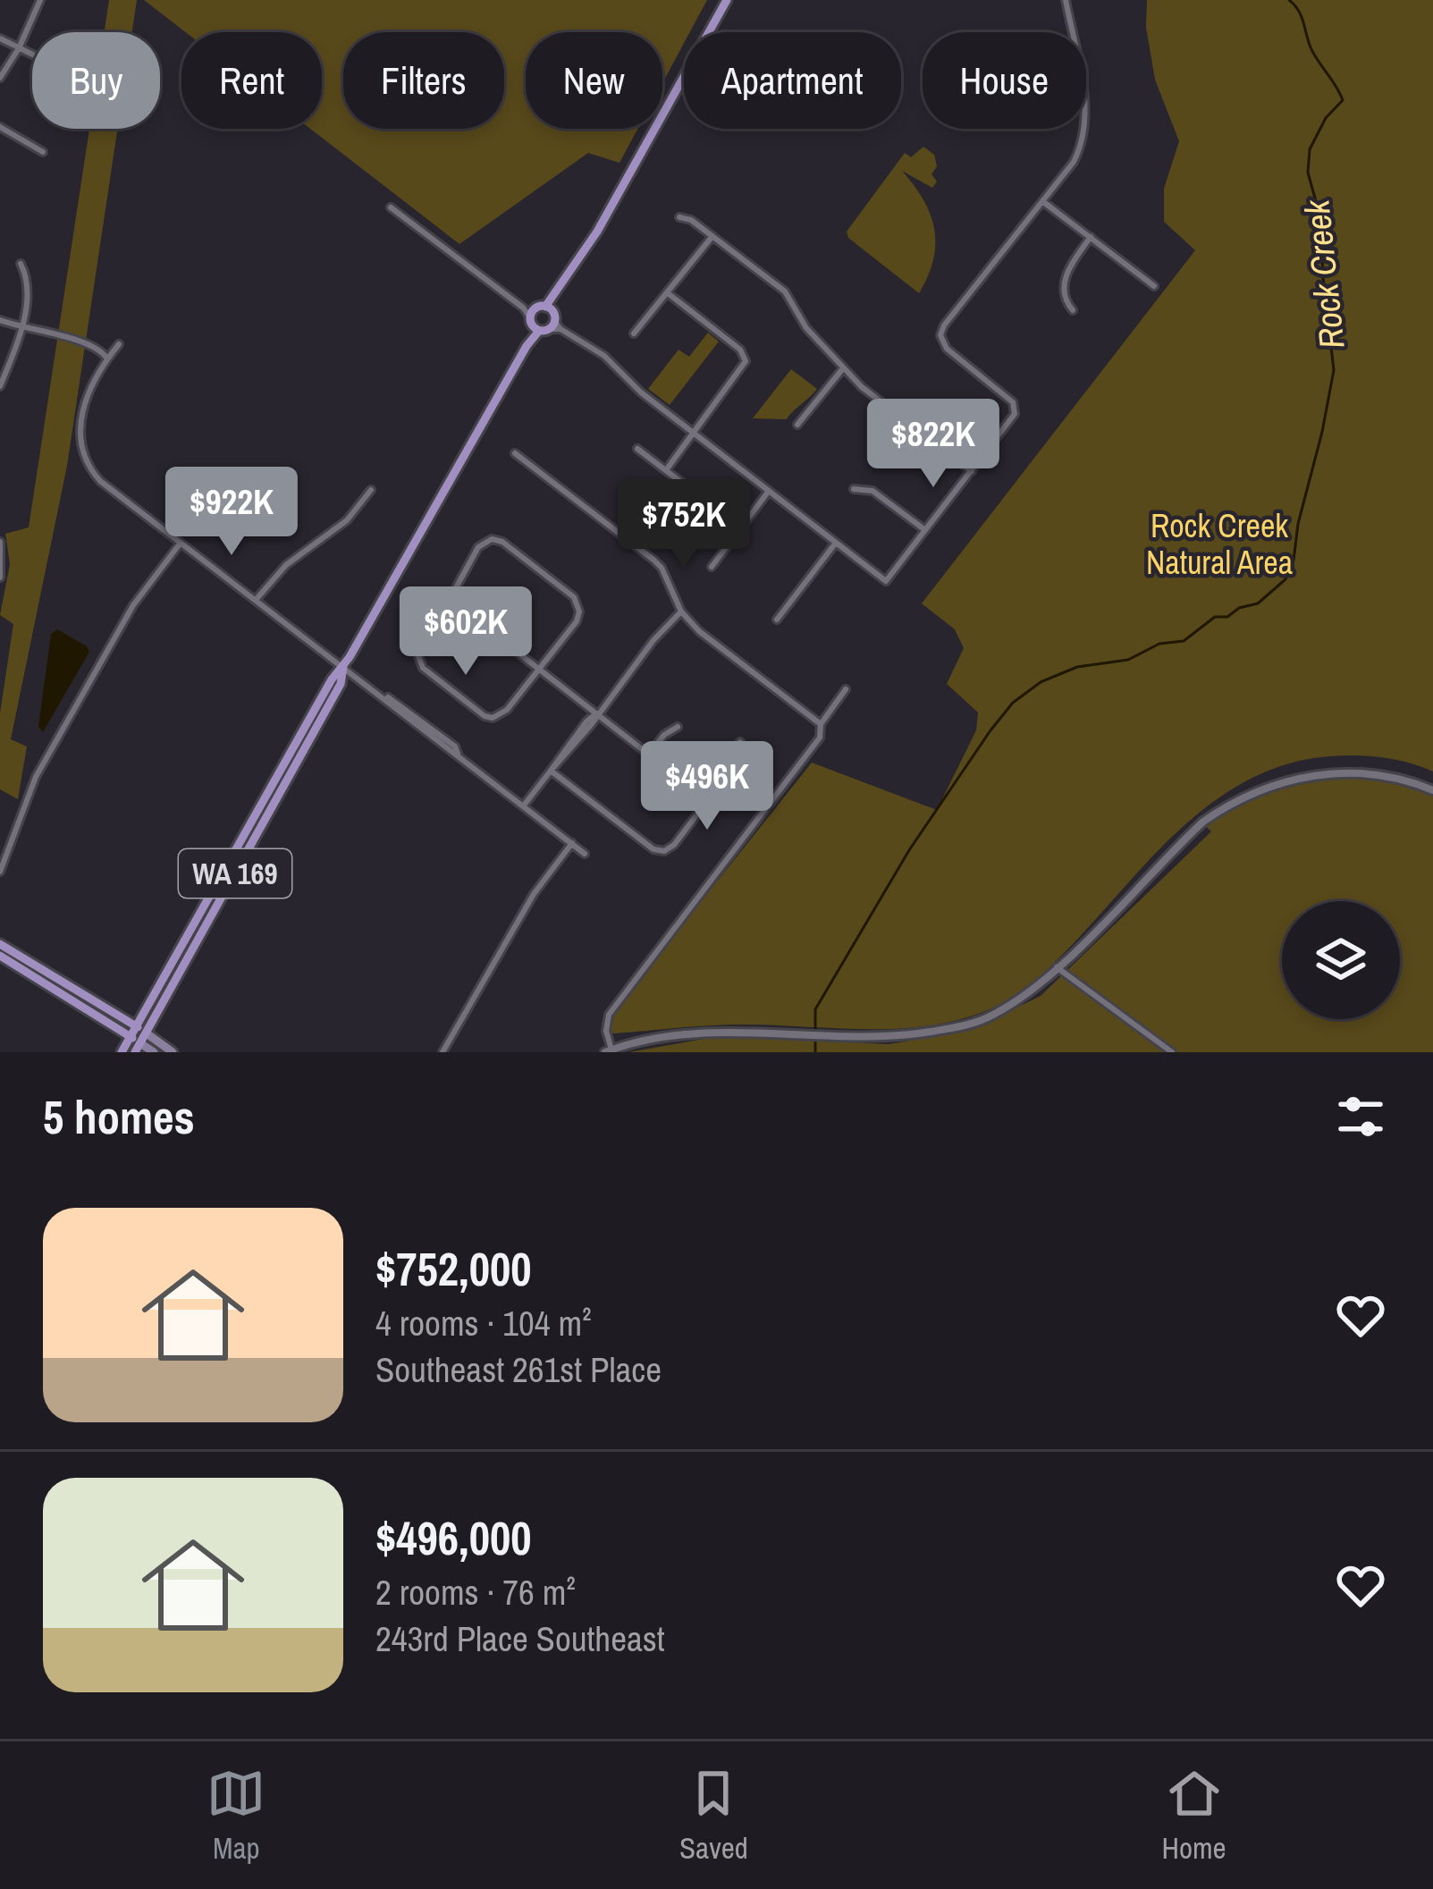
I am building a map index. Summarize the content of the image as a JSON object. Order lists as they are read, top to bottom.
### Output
{
  "streets": {
    "main road": ["WA 169"]
  },
  "water": ["Rock Creek"],
  "parks": ["Rock Creek Natural Area"],
  "page": {
    "chip": [
      "Buy",
      "Rent",
      "Filters",
      "New",
      "Apartment",
      "House"
    ],
    "price": [
      "$822K",
      "$922K",
      "$752K",
      "$602K",
      "$496K"
    ],
    "heading": "5 homes",
    "list": [
      {
        "name": "$752,000",
        "note": "4 rooms · 104 m² · Southeast 261st Place"
      },
      {
        "name": "$496,000",
        "note": "2 rooms · 76 m² · 243rd Place Southeast"
      }
    ],
    "tabs": ["Map", "Saved", "Home"]
  }
}
